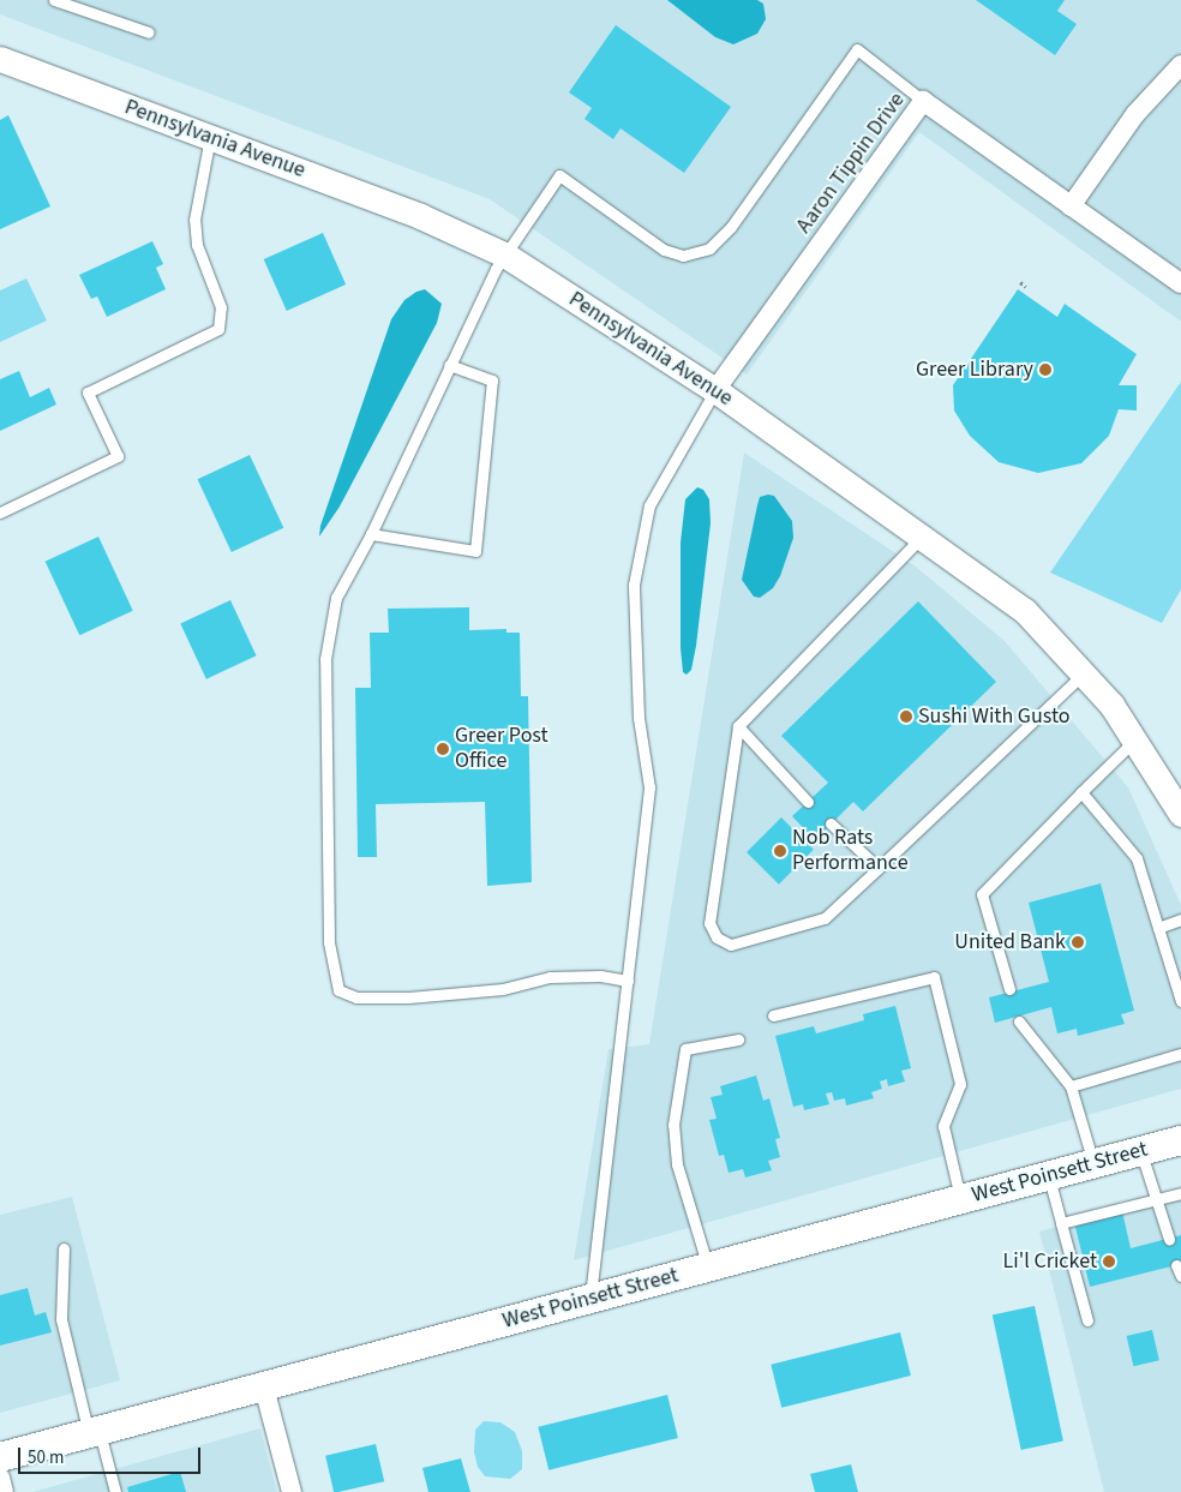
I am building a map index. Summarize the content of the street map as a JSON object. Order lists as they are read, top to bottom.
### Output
{
  "streets": {
    "main road": ["West Poinsett Street"],
    "street": ["Pennsylvania Avenue", "Aaron Tippin Drive"]
  },
  "crossings": [
    ["Pennsylvania Avenue", "Aaron Tippin Drive"]
  ],
  "places": [
    "Greer Library",
    "Sushi With Gusto",
    "Greer Post Office",
    "Nob Rats Performance",
    "United Bank",
    "Li'l Cricket"
  ],
  "scale_bar": "50 m"
}
